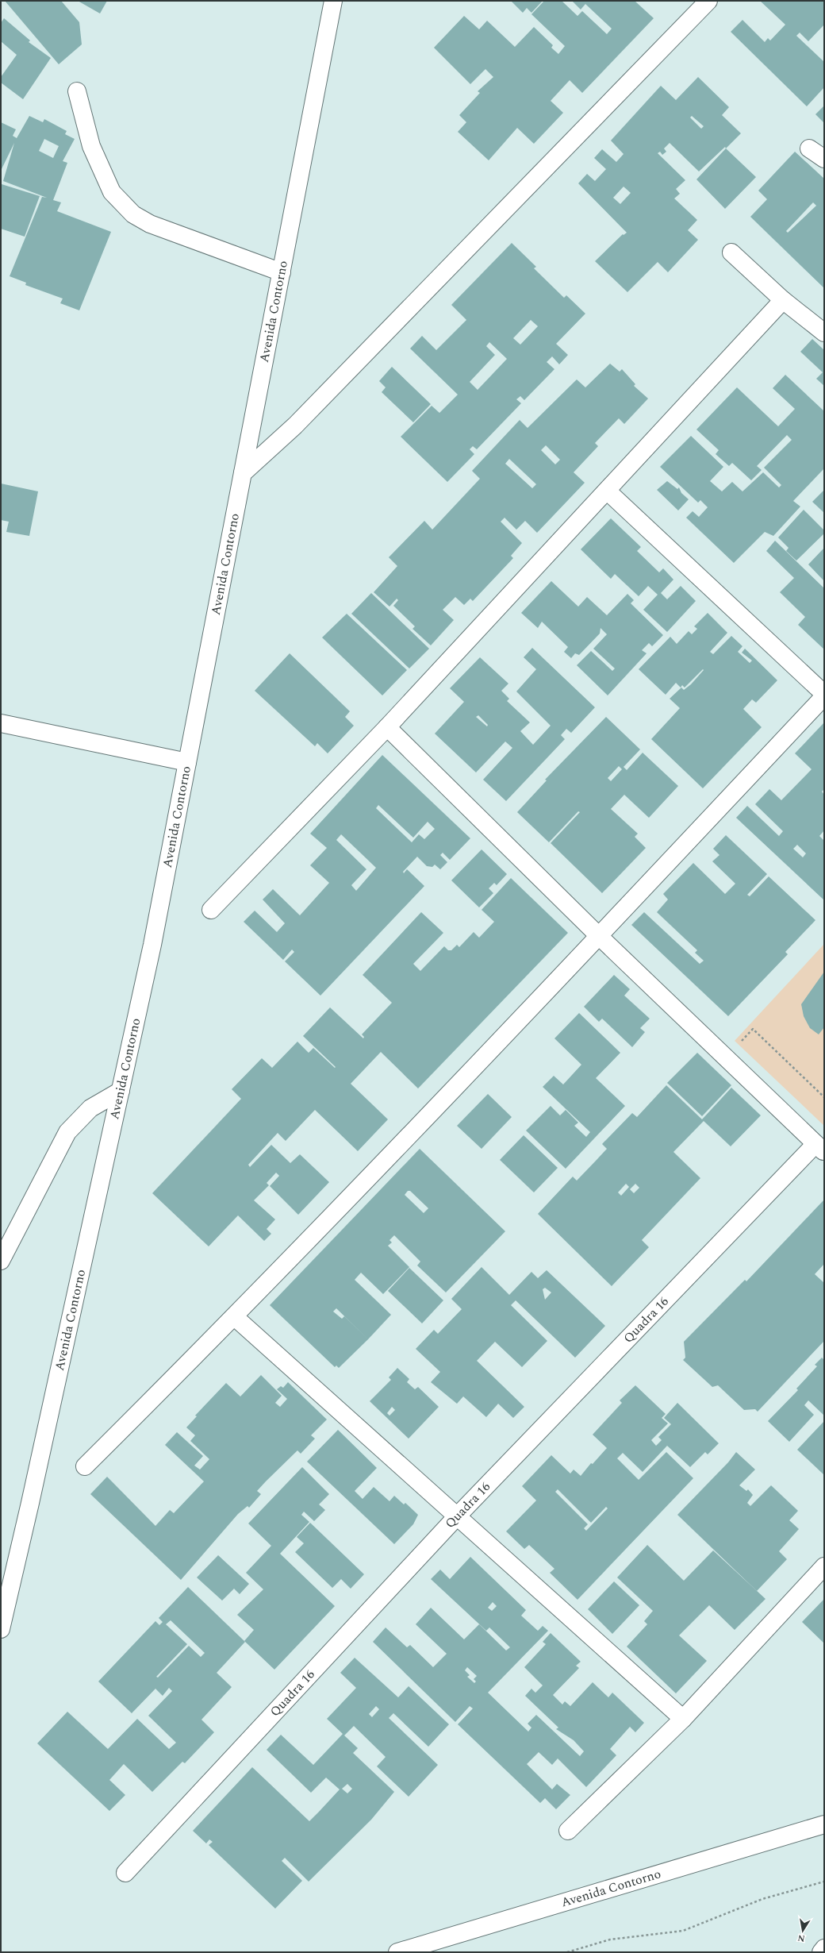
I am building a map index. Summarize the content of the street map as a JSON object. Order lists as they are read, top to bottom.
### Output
{
  "streets": {
    "street": ["Avenida Contorno", "Quadra 16"]
  },
  "north": "bottom"
}
